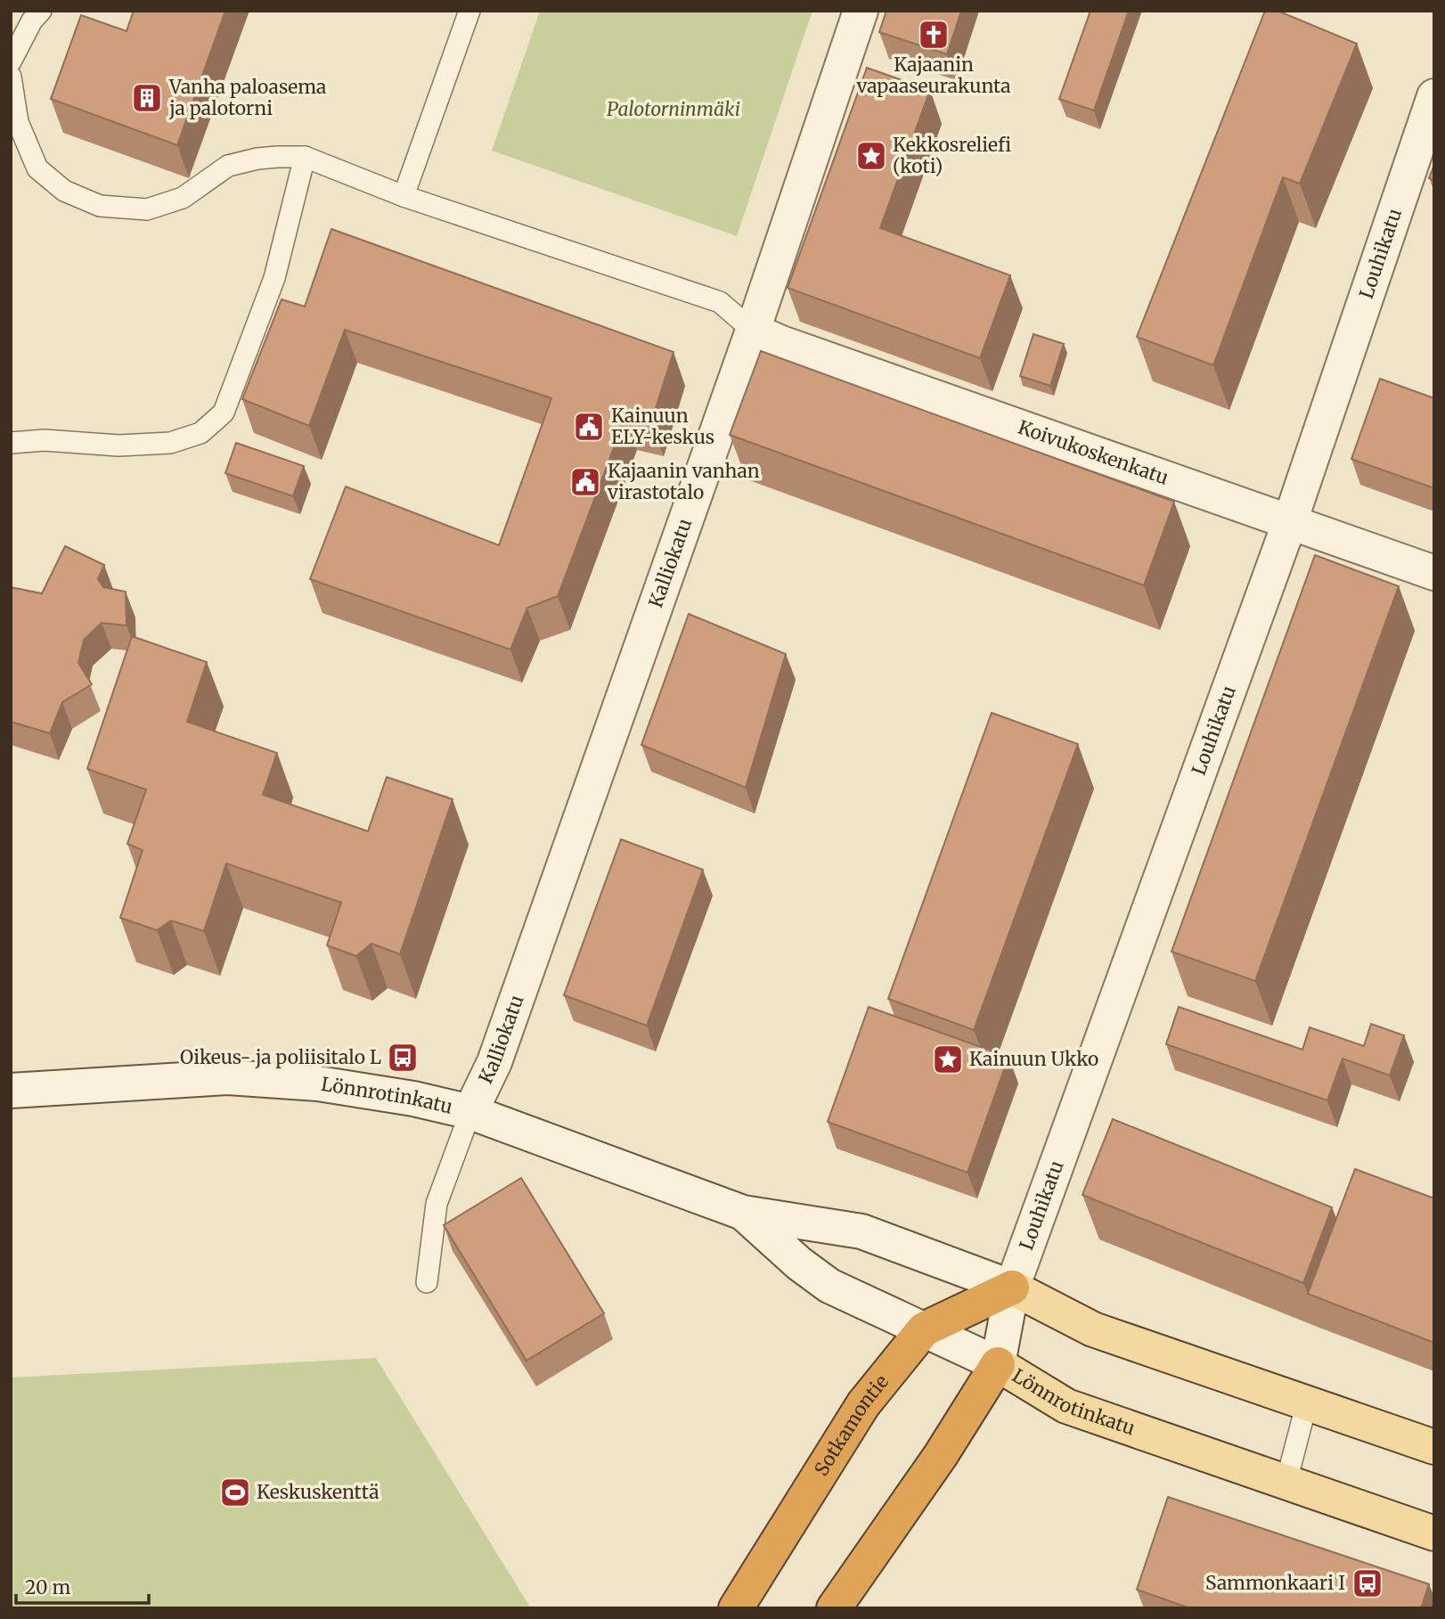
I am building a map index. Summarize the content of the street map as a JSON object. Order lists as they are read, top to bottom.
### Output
{
  "streets": {
    "highway": ["Sotkamontie"],
    "main road": ["Lönnrotinkatu"],
    "street": ["Louhikatu", "Koivukoskenkatu", "Kalliokatu"]
  },
  "crossings": [
    ["Louhikatu", "Koivukoskenkatu"],
    ["Louhikatu", "Lönnrotinkatu"],
    ["Louhikatu", "Sotkamontie"],
    ["Koivukoskenkatu", "Kalliokatu"],
    ["Kalliokatu", "Lönnrotinkatu"],
    ["Lönnrotinkatu", "Sotkamontie"]
  ],
  "parks": ["Palotorninmäki"],
  "places": {
    "church": ["Kajaanin vapaaseurakunta"],
    "building": ["Vanha paloasema ja palotorni"],
    "place": ["Kekkosreliefi (koti)", "Kainuun Ukko"],
    "public building": ["Kainuun ELY-keskus", "Kajaanin vanhan virastotalo"],
    "bus stop": ["Oikeus- ja poliisitalo L", "Sammonkaari I"],
    "sports": ["Keskuskenttä"]
  },
  "scale_bar": "20 m"
}
